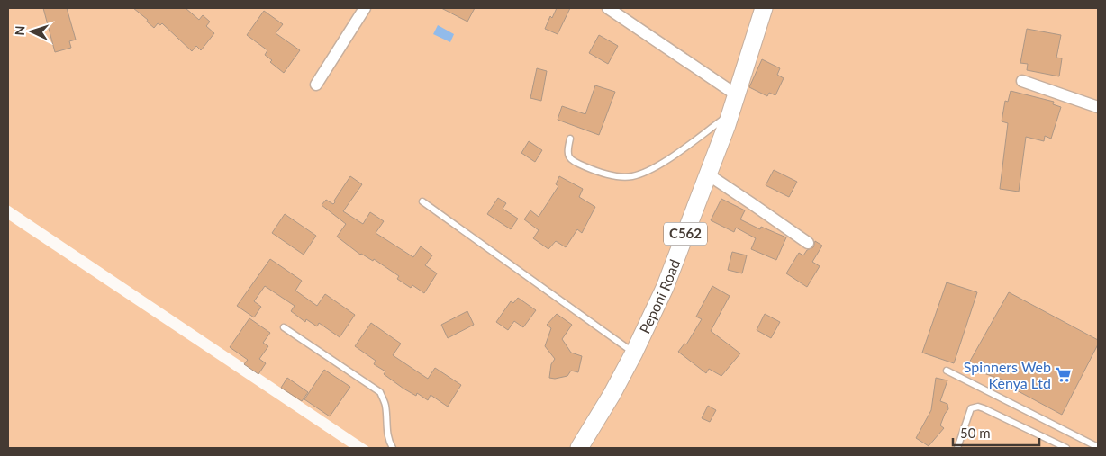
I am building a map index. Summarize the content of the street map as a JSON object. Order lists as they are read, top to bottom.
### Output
{
  "streets": {
    "main road": ["C562", "Peponi Road"]
  },
  "places": {
    "supermarket": ["Spinners Web Kenya Ltd"]
  },
  "scale_bar": "50 m",
  "north": "left"
}
